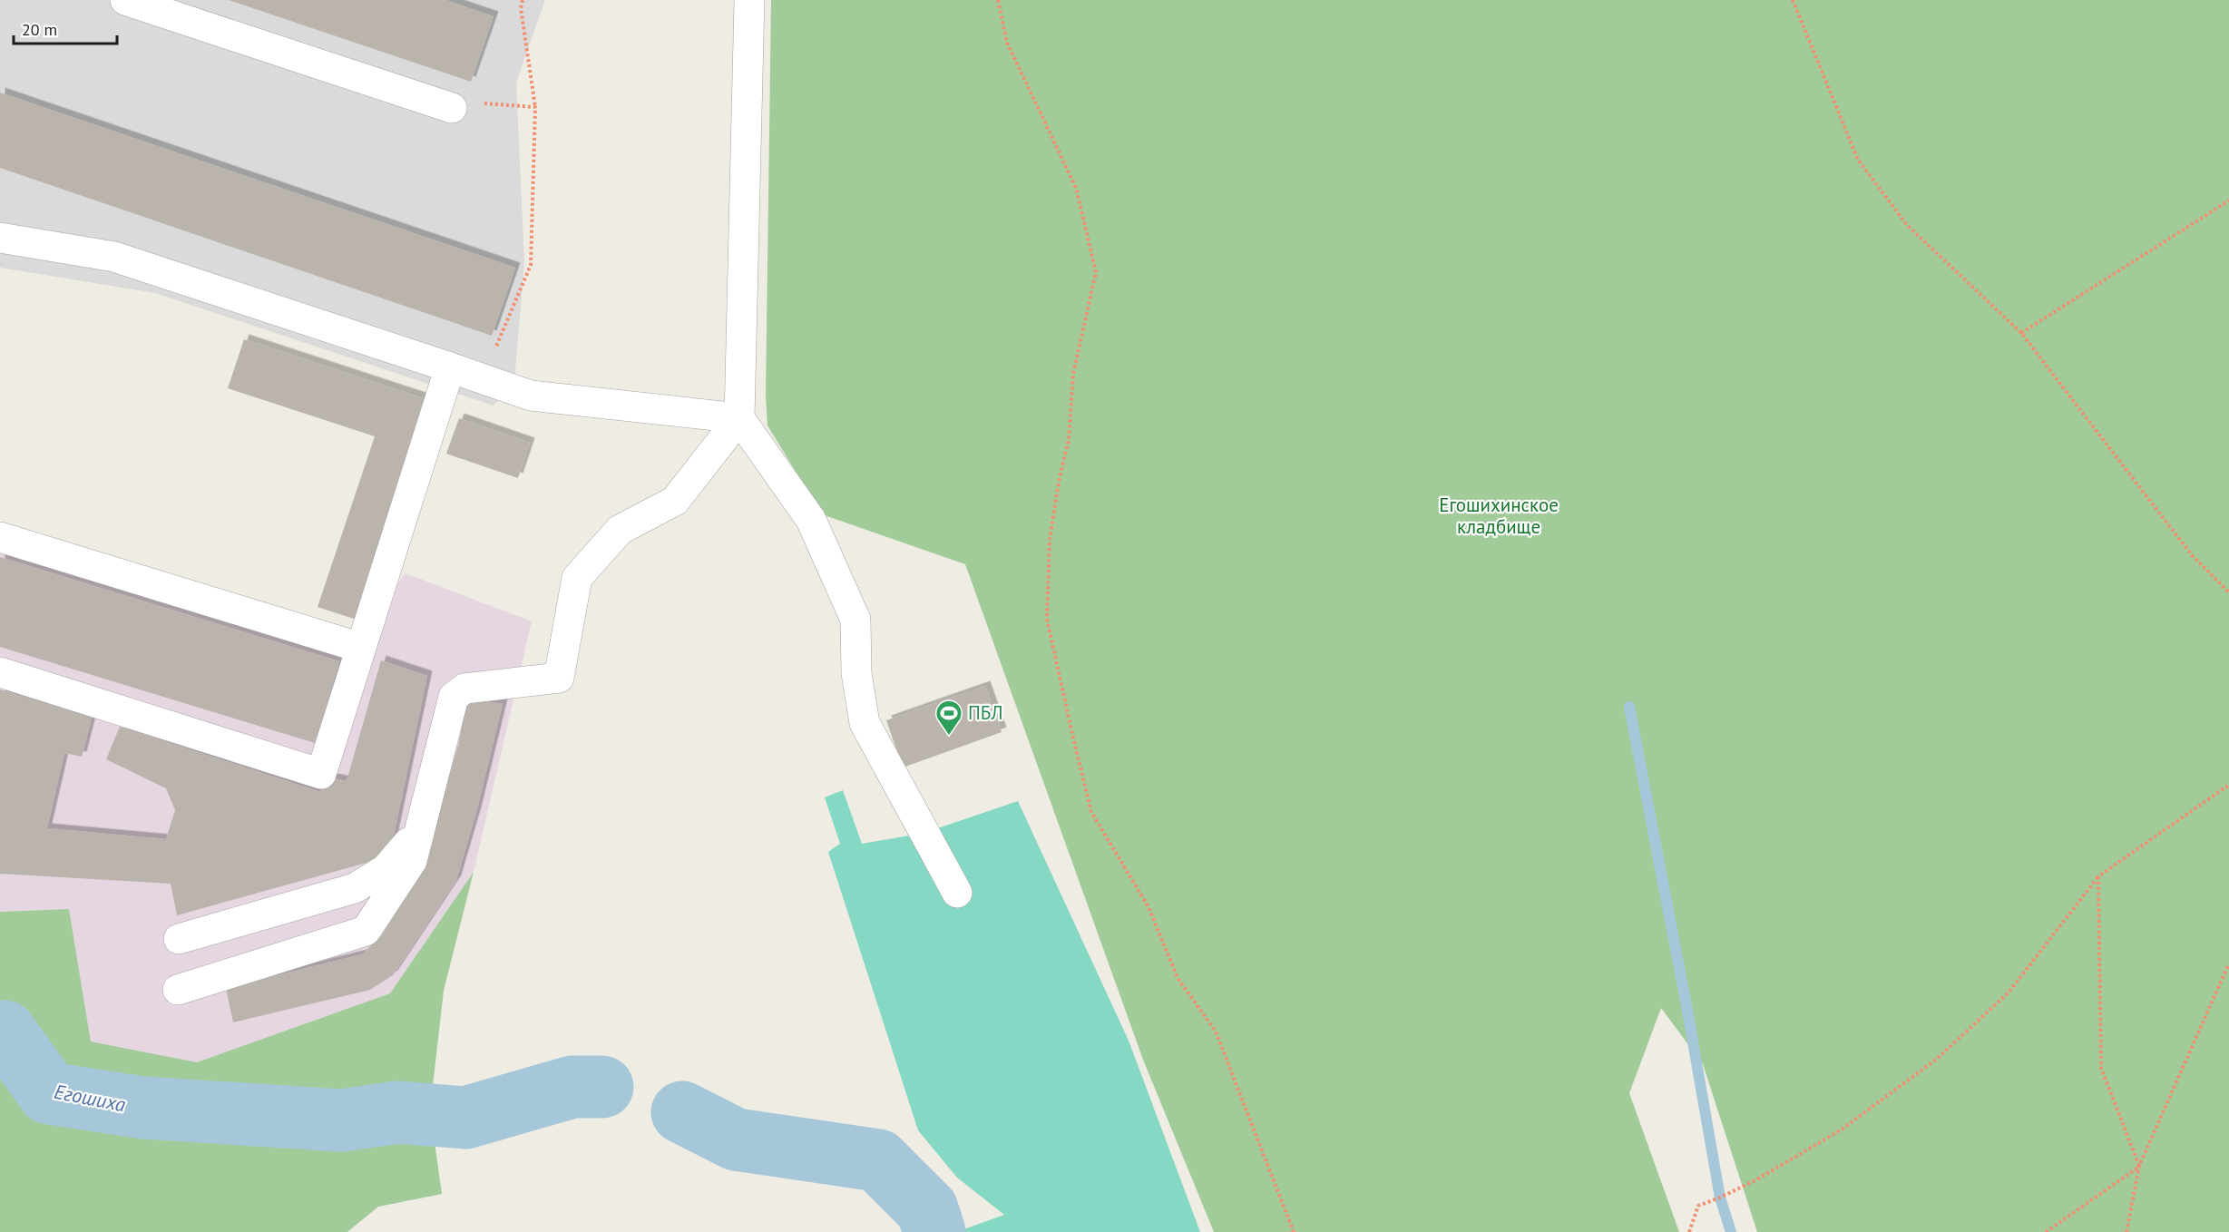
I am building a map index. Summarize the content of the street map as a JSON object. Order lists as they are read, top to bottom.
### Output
{
  "water": ["Егошиха"],
  "parks": ["Егошихинское кладбище"],
  "places": {
    "sports": ["ПБЛ"]
  },
  "scale_bar": "20 m"
}
